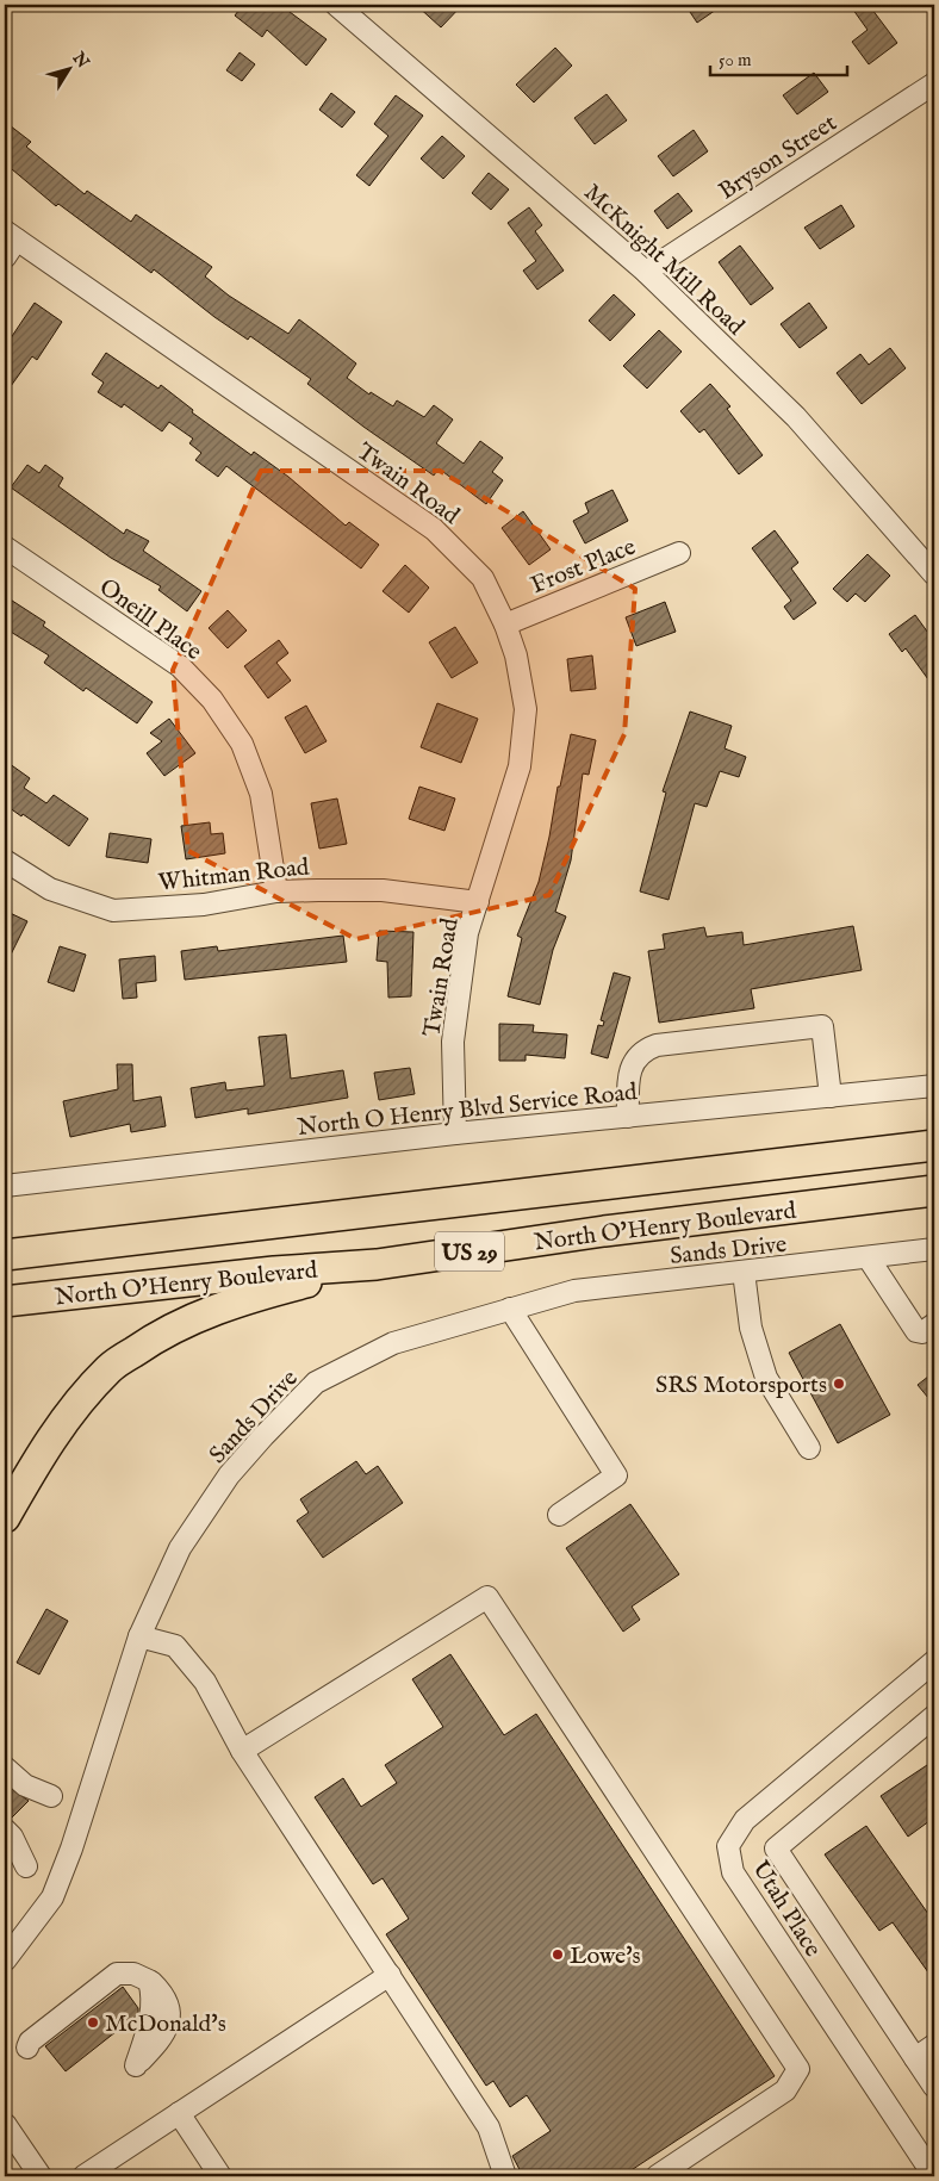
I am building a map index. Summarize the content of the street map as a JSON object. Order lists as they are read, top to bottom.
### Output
{
  "streets": {
    "highway": ["North O'Henry Boulevard", "US 29"],
    "street": [
      "Bryson Street",
      "McKnight Mill Road",
      "Twain Road",
      "Frost Place",
      "Oneill Place",
      "Whitman Road",
      "North O Henry Blvd Service Road",
      "Sands Drive",
      "Utah Place"
    ]
  },
  "crossings": [
    ["Bryson Street", "McKnight Mill Road"],
    ["Twain Road", "Frost Place"],
    ["Twain Road", "Whitman Road"],
    ["Twain Road", "North O Henry Blvd Service Road"],
    ["Oneill Place", "Whitman Road"]
  ],
  "places": ["SRS Motorsports", "Lowe's", "McDonald's"],
  "scale_bar": "50 m",
  "north": "top right"
}
